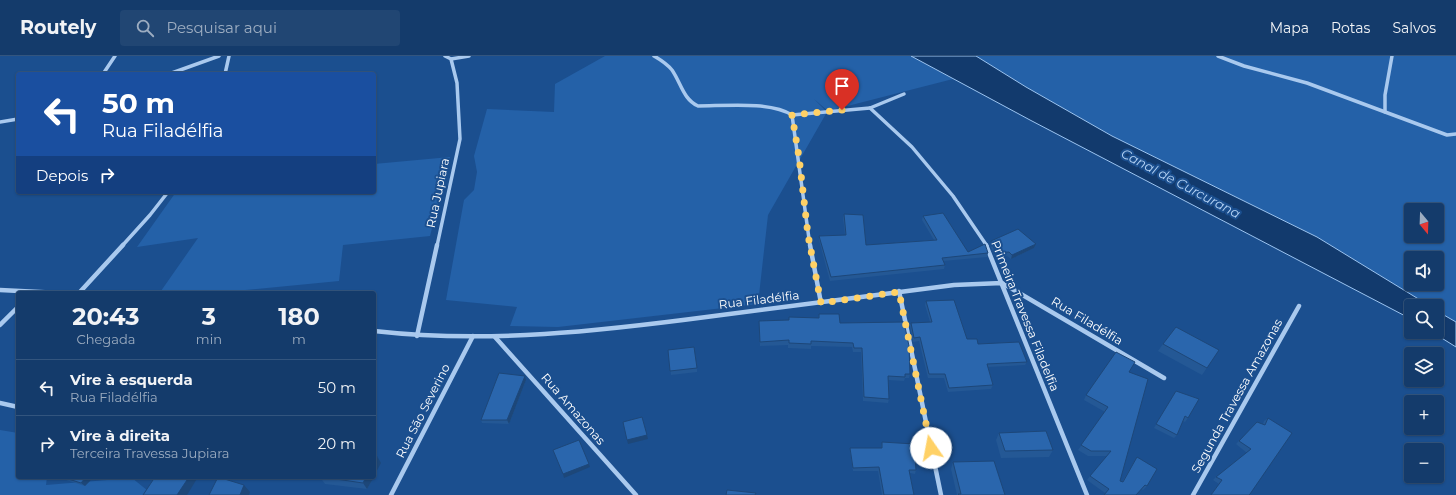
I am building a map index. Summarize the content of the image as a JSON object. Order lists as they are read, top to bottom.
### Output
{
  "streets": {
    "street": [
      "Rua Jupiara",
      "Rua Filadélfia",
      "Primeira Travessa Filadelfia",
      "Segunda Travessa Amazonas",
      "Rua Amazonas",
      "Rua São Severino"
    ]
  },
  "crossings": [
    ["Rua Jupiara", "Rua Filadélfia"],
    ["Rua Filadélfia", "Primeira Travessa Filadelfia"],
    ["Rua Filadélfia", "Rua Amazonas"],
    ["Rua Filadélfia", "Rua São Severino"]
  ],
  "water": ["Canal de Curcurana"],
  "north": "bottom",
  "page": {
    "header": "Routely",
    "search": "Pesquisar aqui",
    "nav": ["Mapa", "Rotas", "Salvos"],
    "turn": ["50 m", "Rua Filadélfia"],
    "then": "Depois",
    "map_buttons": ["+", "−"],
    "eta": [
      "20:43",
      "Chegada",
      "3",
      "min",
      "180",
      "m"
    ],
    "list": [
      {
        "name": "Vire à esquerda",
        "note": "Rua Filadélfia",
        "value": "50 m"
      },
      {
        "name": "Vire à direita",
        "note": "Terceira Travessa Jupiara",
        "value": "20 m"
      }
    ]
  }
}
